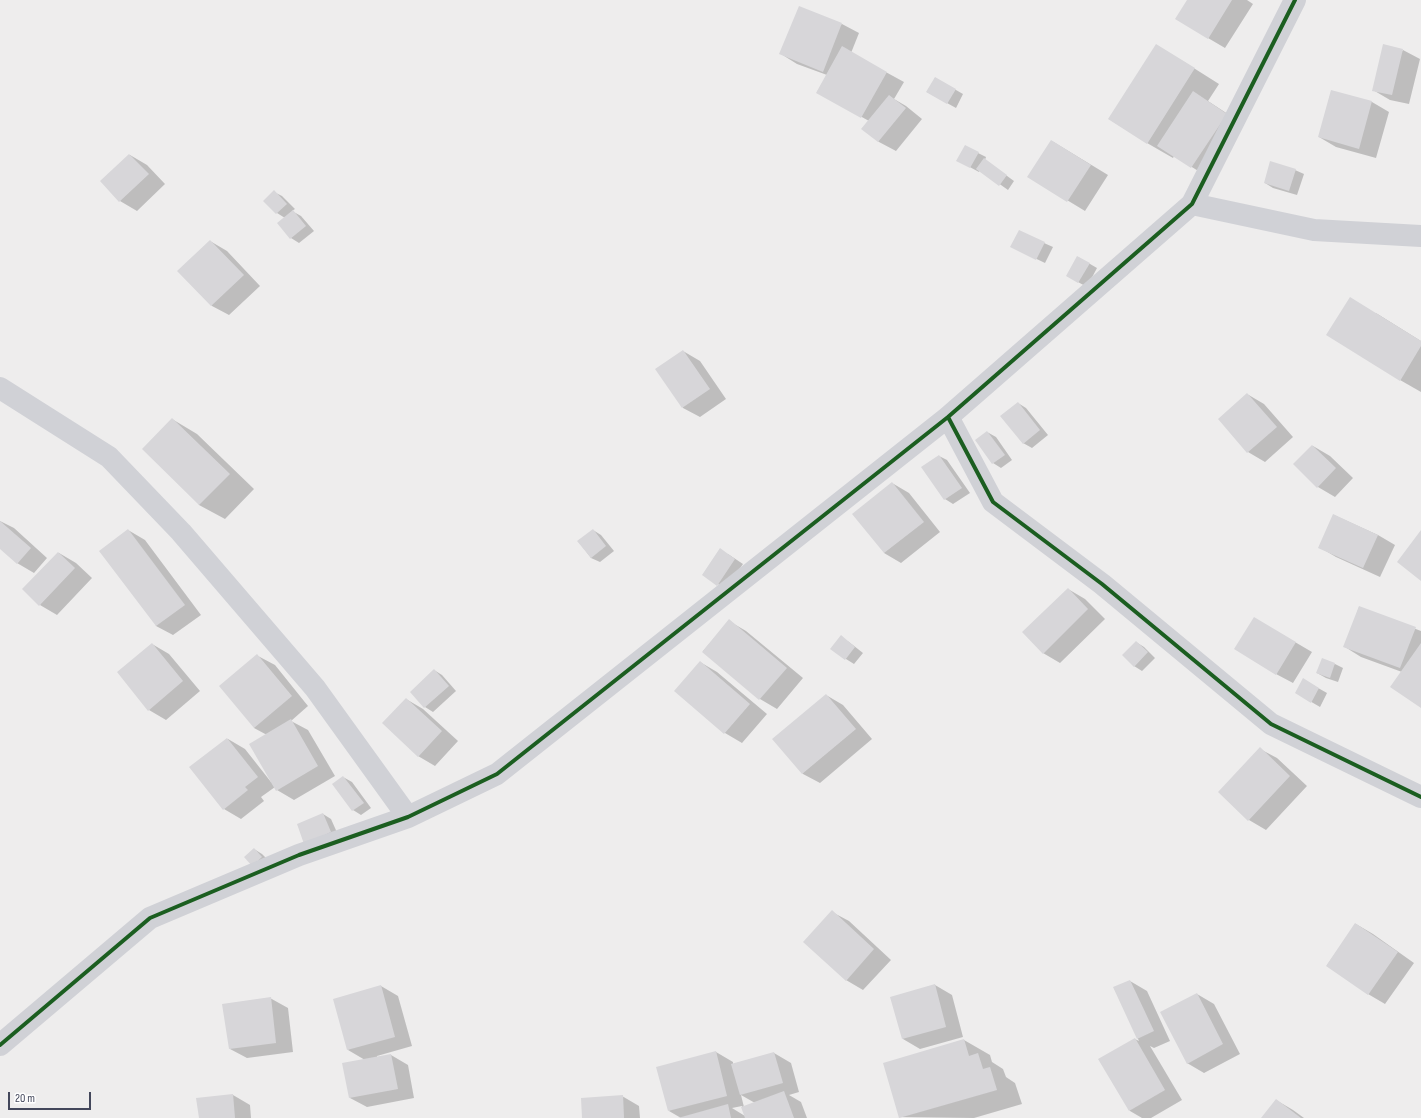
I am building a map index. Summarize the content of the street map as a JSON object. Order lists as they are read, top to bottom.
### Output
{
  "scale_bar": "20 m"
}
